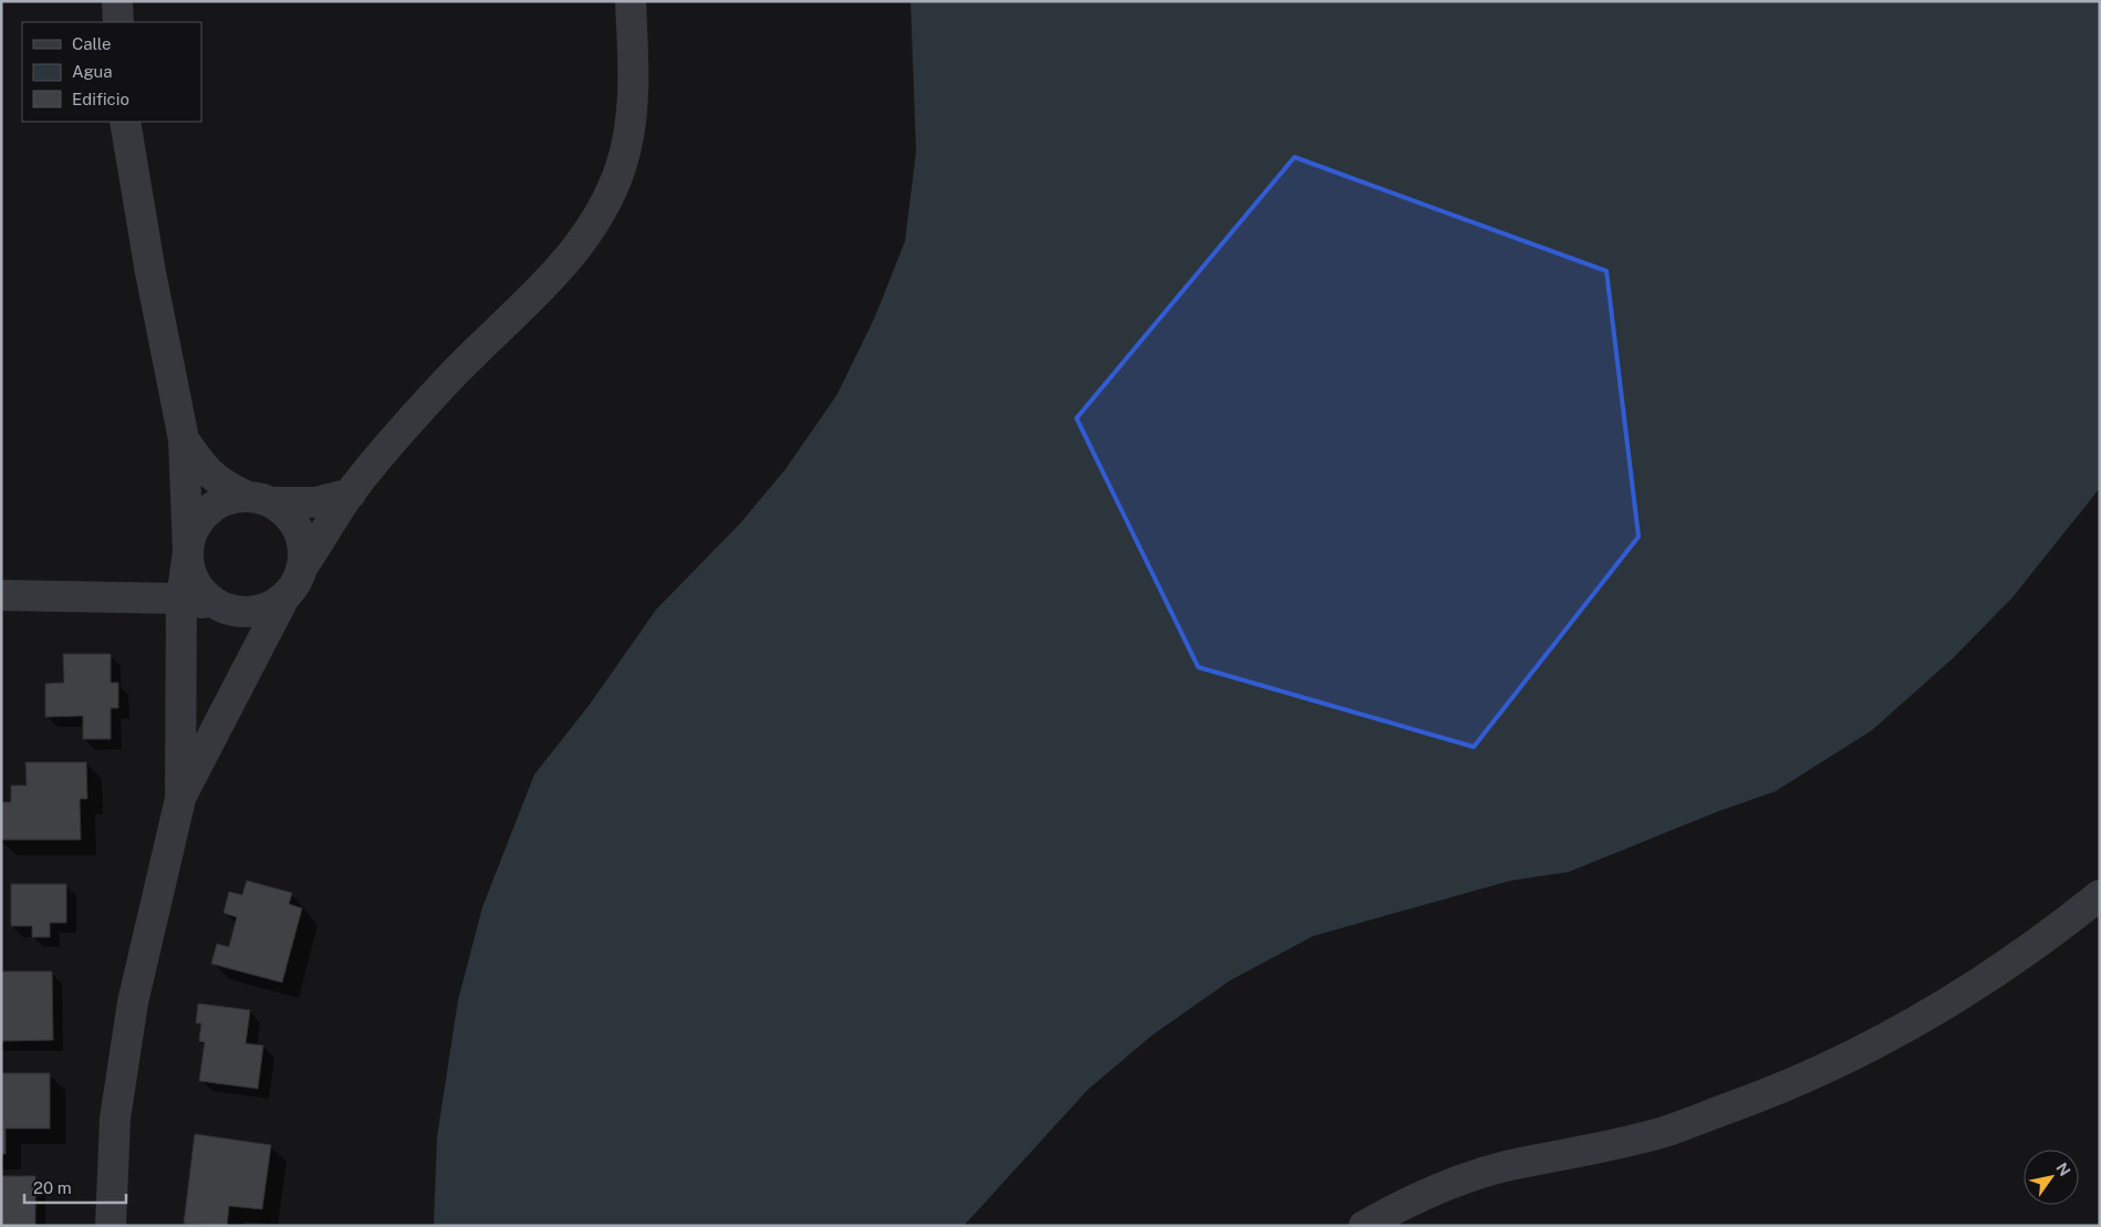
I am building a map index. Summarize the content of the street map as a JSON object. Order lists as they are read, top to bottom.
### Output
{
  "legend": ["Calle", "Agua", "Edificio"],
  "scale_bar": "20 m",
  "north": "top right"
}
